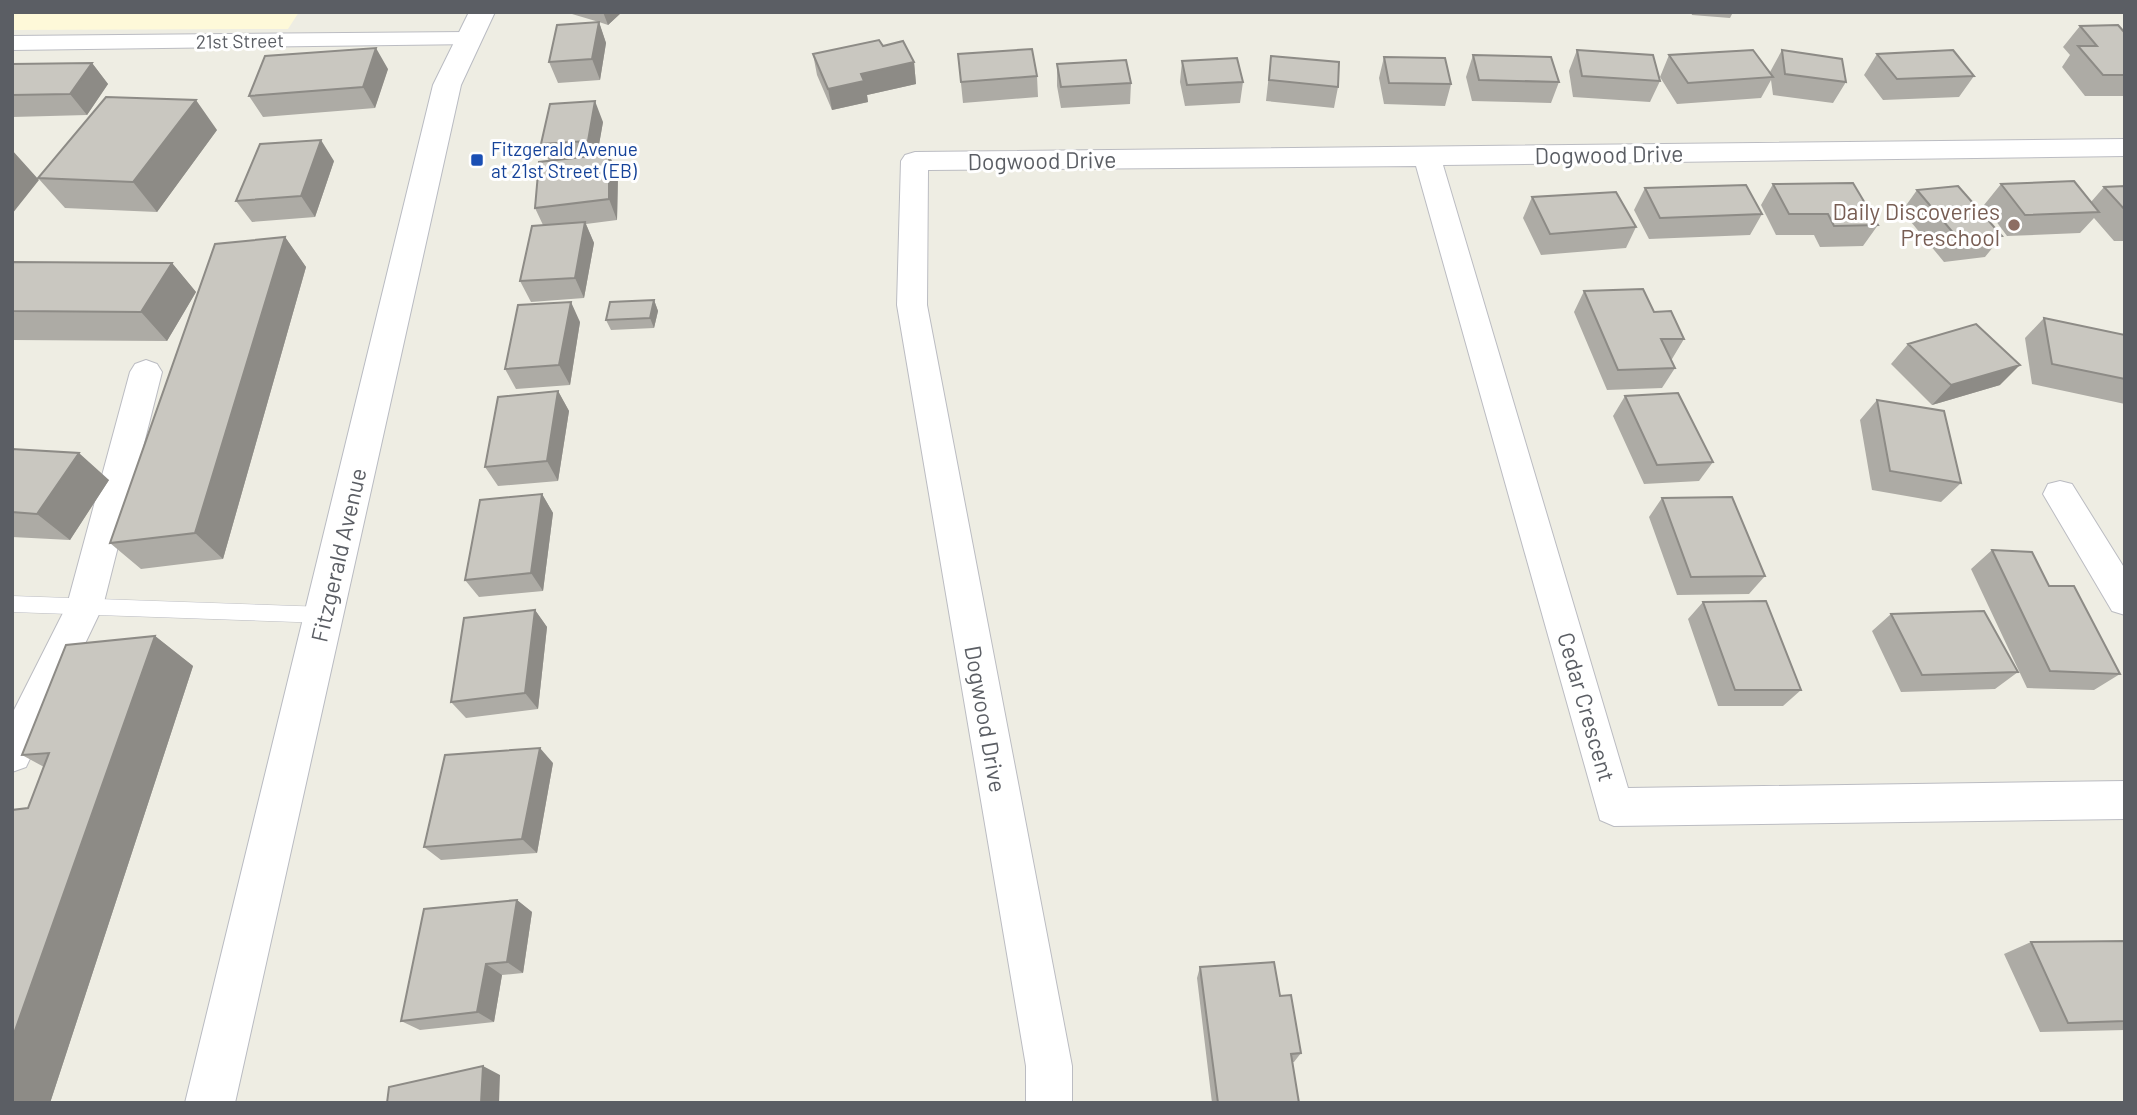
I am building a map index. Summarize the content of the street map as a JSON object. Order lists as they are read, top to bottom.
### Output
{
  "streets": {
    "street": [
      "21st Street",
      "Dogwood Drive",
      "Fitzgerald Avenue",
      "Cedar Crescent"
    ]
  },
  "crossings": [
    ["21st Street", "Fitzgerald Avenue"],
    ["Dogwood Drive", "Cedar Crescent"]
  ],
  "places": {
    "transit": ["Fitzgerald Avenue at 21st Street (EB)"],
    "other": ["Daily Discoveries Preschool"]
  }
}
